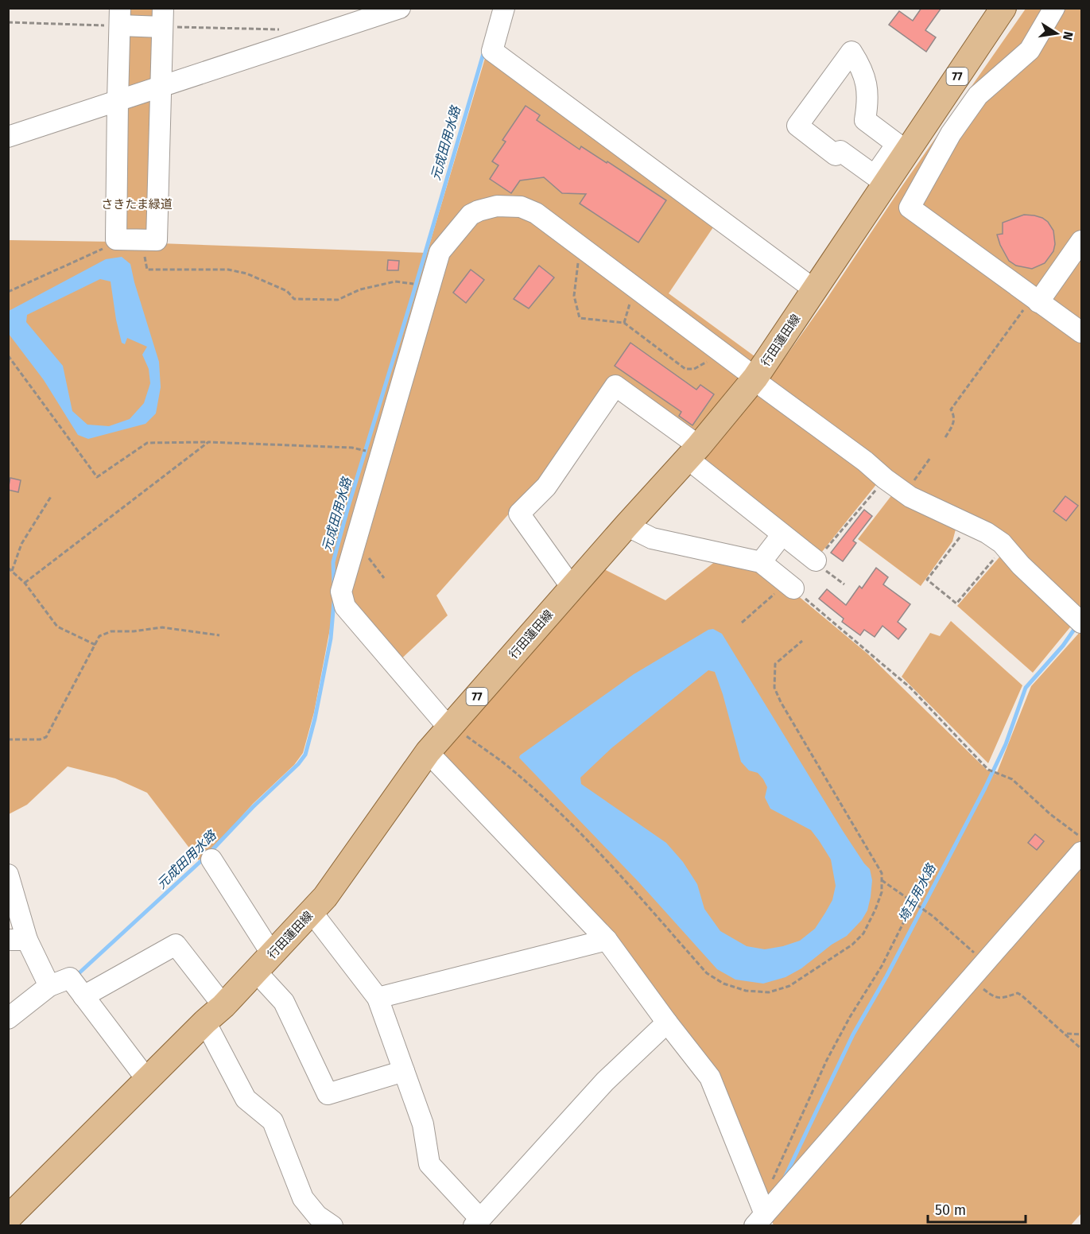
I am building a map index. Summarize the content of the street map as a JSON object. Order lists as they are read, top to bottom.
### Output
{
  "streets": {
    "main road": ["77", "行田蓮田線"]
  },
  "water": ["元成田用水路", "埼玉用水路"],
  "parks": ["さきたま緑道"],
  "scale_bar": "50 m",
  "north": "right"
}
